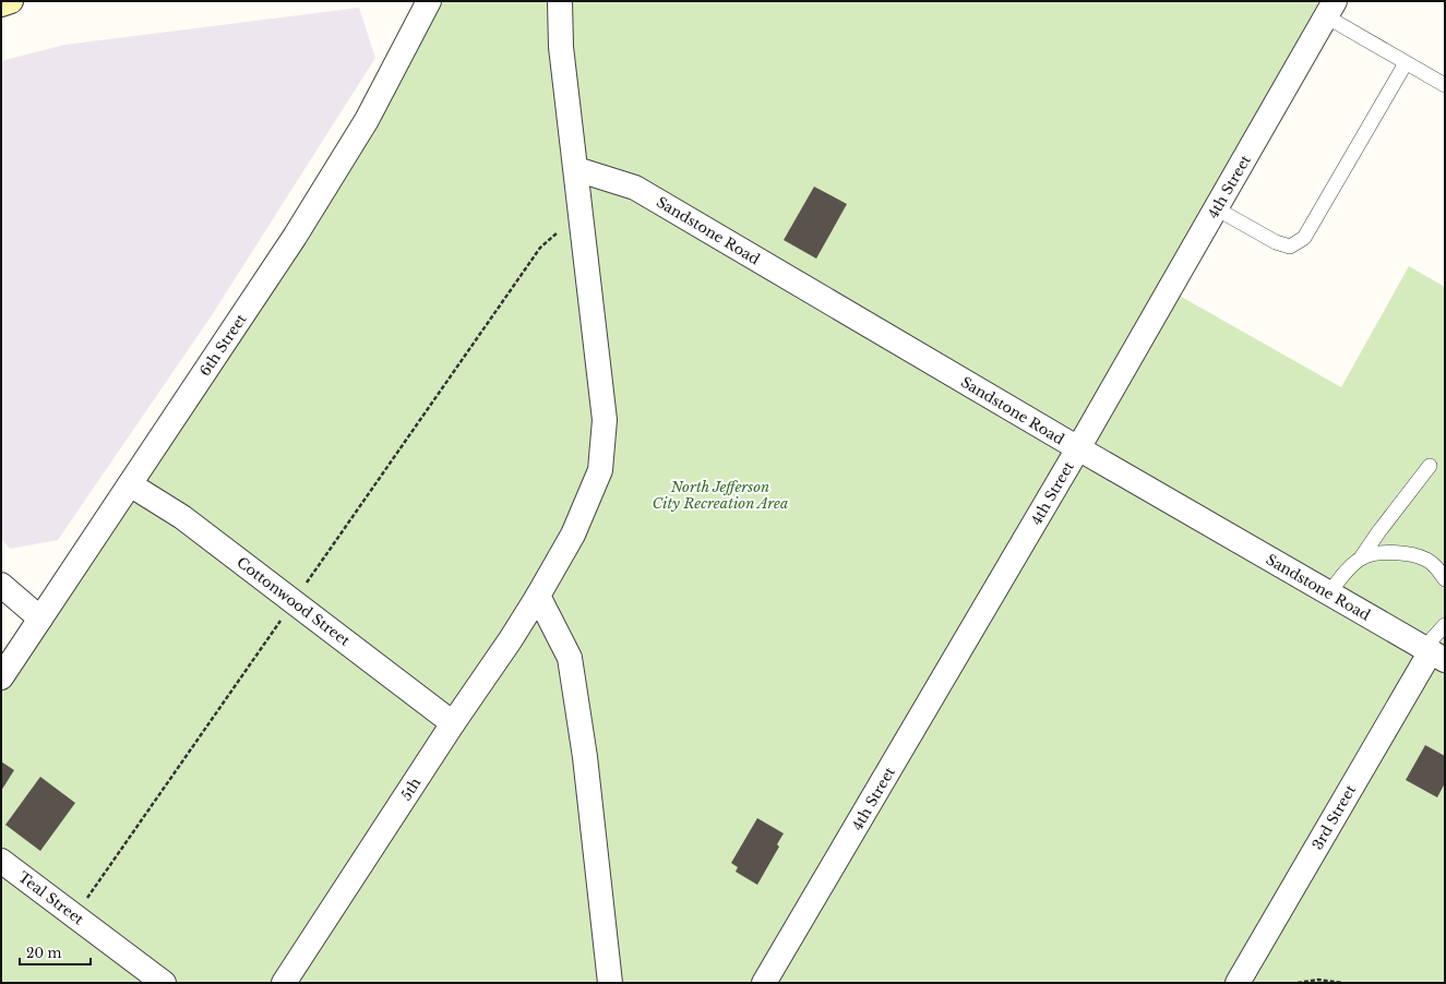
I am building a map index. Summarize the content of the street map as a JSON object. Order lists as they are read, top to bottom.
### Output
{
  "streets": {
    "street": [
      "4th Street",
      "Sandstone Road",
      "6th Street",
      "Cottonwood Street",
      "5th",
      "3rd Street",
      "Teal Street"
    ]
  },
  "crossings": [
    ["4th Street", "Sandstone Road"],
    ["Sandstone Road", "5th"],
    ["Sandstone Road", "3rd Street"],
    ["6th Street", "Cottonwood Street"],
    ["Cottonwood Street", "5th"]
  ],
  "parks": ["North Jefferson City Recreation Area"],
  "scale_bar": "20 m"
}
